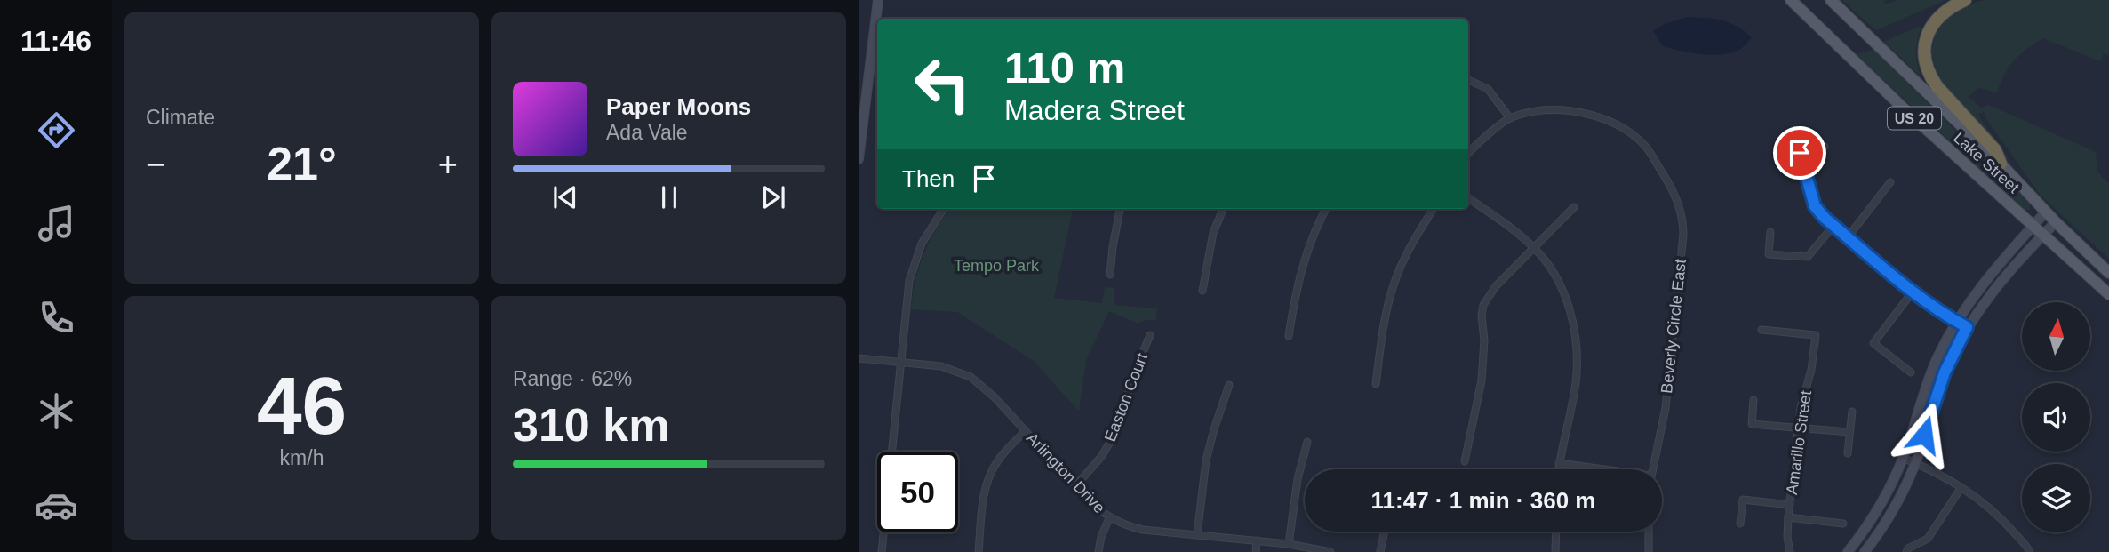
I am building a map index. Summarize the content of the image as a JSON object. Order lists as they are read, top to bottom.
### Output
{
  "streets": {
    "main road": ["US 20", "Lake Street"],
    "street": [
      "Beverly Circle East",
      "Easton Court",
      "Amarillo Street",
      "Arlington Drive"
    ]
  },
  "crossings": [
    ["Easton Court", "Arlington Drive"]
  ],
  "parks": ["Tempo Park"],
  "north": "top",
  "page": {
    "tabs": "11:46",
    "tile": [
      "Climate",
      ["46", "km/h"],
      ["Range · 62%", "310 km"]
    ],
    "turn": ["110 m", "Madera Street"],
    "song": ["Paper Moons", "Ada Vale"],
    "heat": ["−", "21°", "+"],
    "then": "Then",
    "limit": "50",
    "trip": "11:47 · 1 min · 360 m"
  }
}
